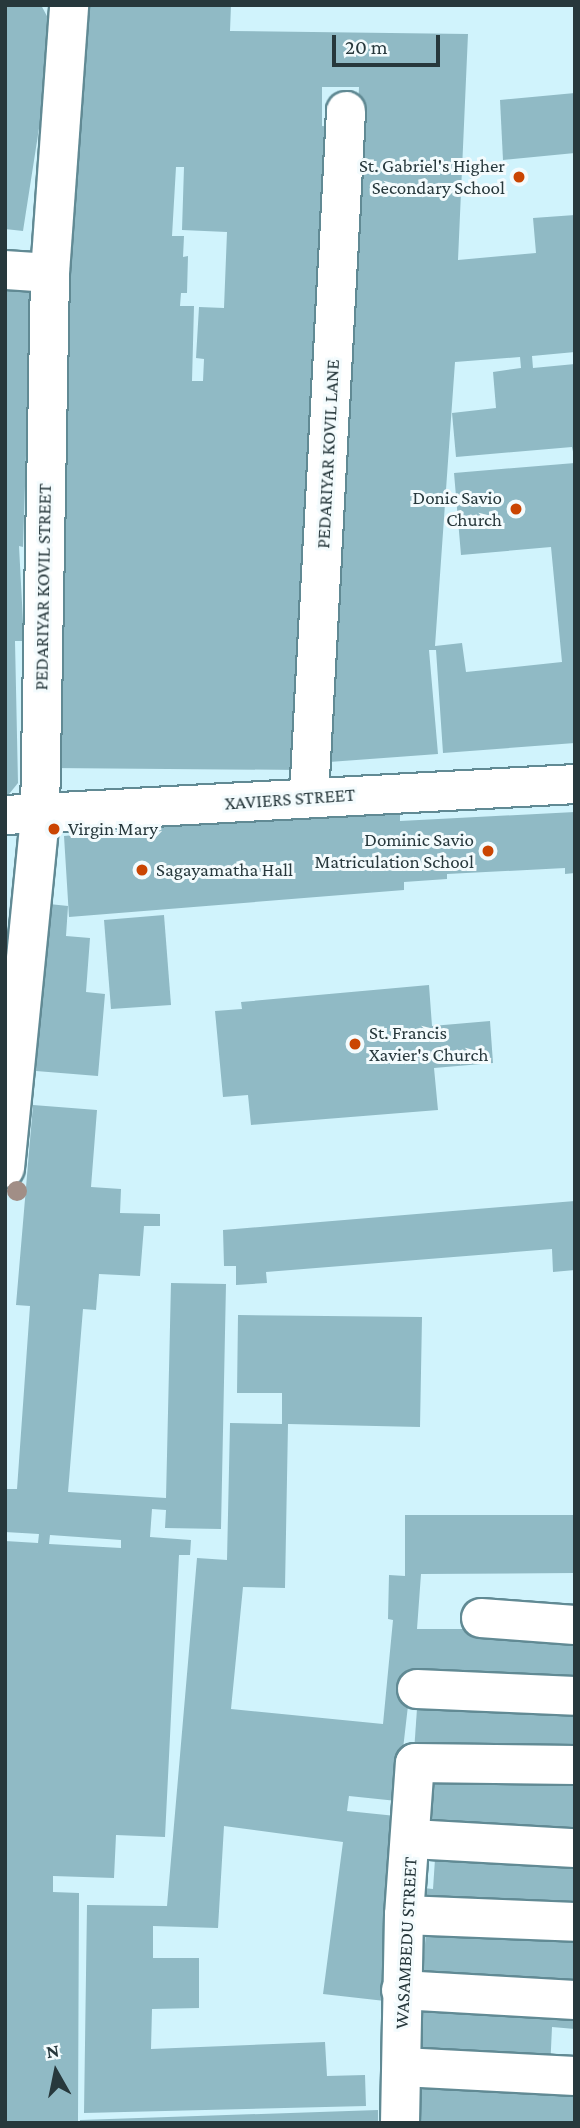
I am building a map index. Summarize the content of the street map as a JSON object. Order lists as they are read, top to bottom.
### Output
{
  "streets": {
    "street": [
      "PEDARIYAR KOVIL LANE",
      "PEDARIYAR KOVIL STREET",
      "XAVIERS STREET",
      "WASAMBEDU STREET"
    ]
  },
  "crossings": [
    ["PEDARIYAR KOVIL LANE", "XAVIERS STREET"],
    ["PEDARIYAR KOVIL STREET", "XAVIERS STREET"]
  ],
  "places": [
    "St. Gabriel's Higher Secondary School",
    "Donic Savio Church",
    "Virgin Mary",
    "Dominic Savio Matriculation School",
    "Sagayamatha Hall",
    "St. Francis Xavier's Church"
  ],
  "scale_bar": "20 m",
  "north": "top"
}
